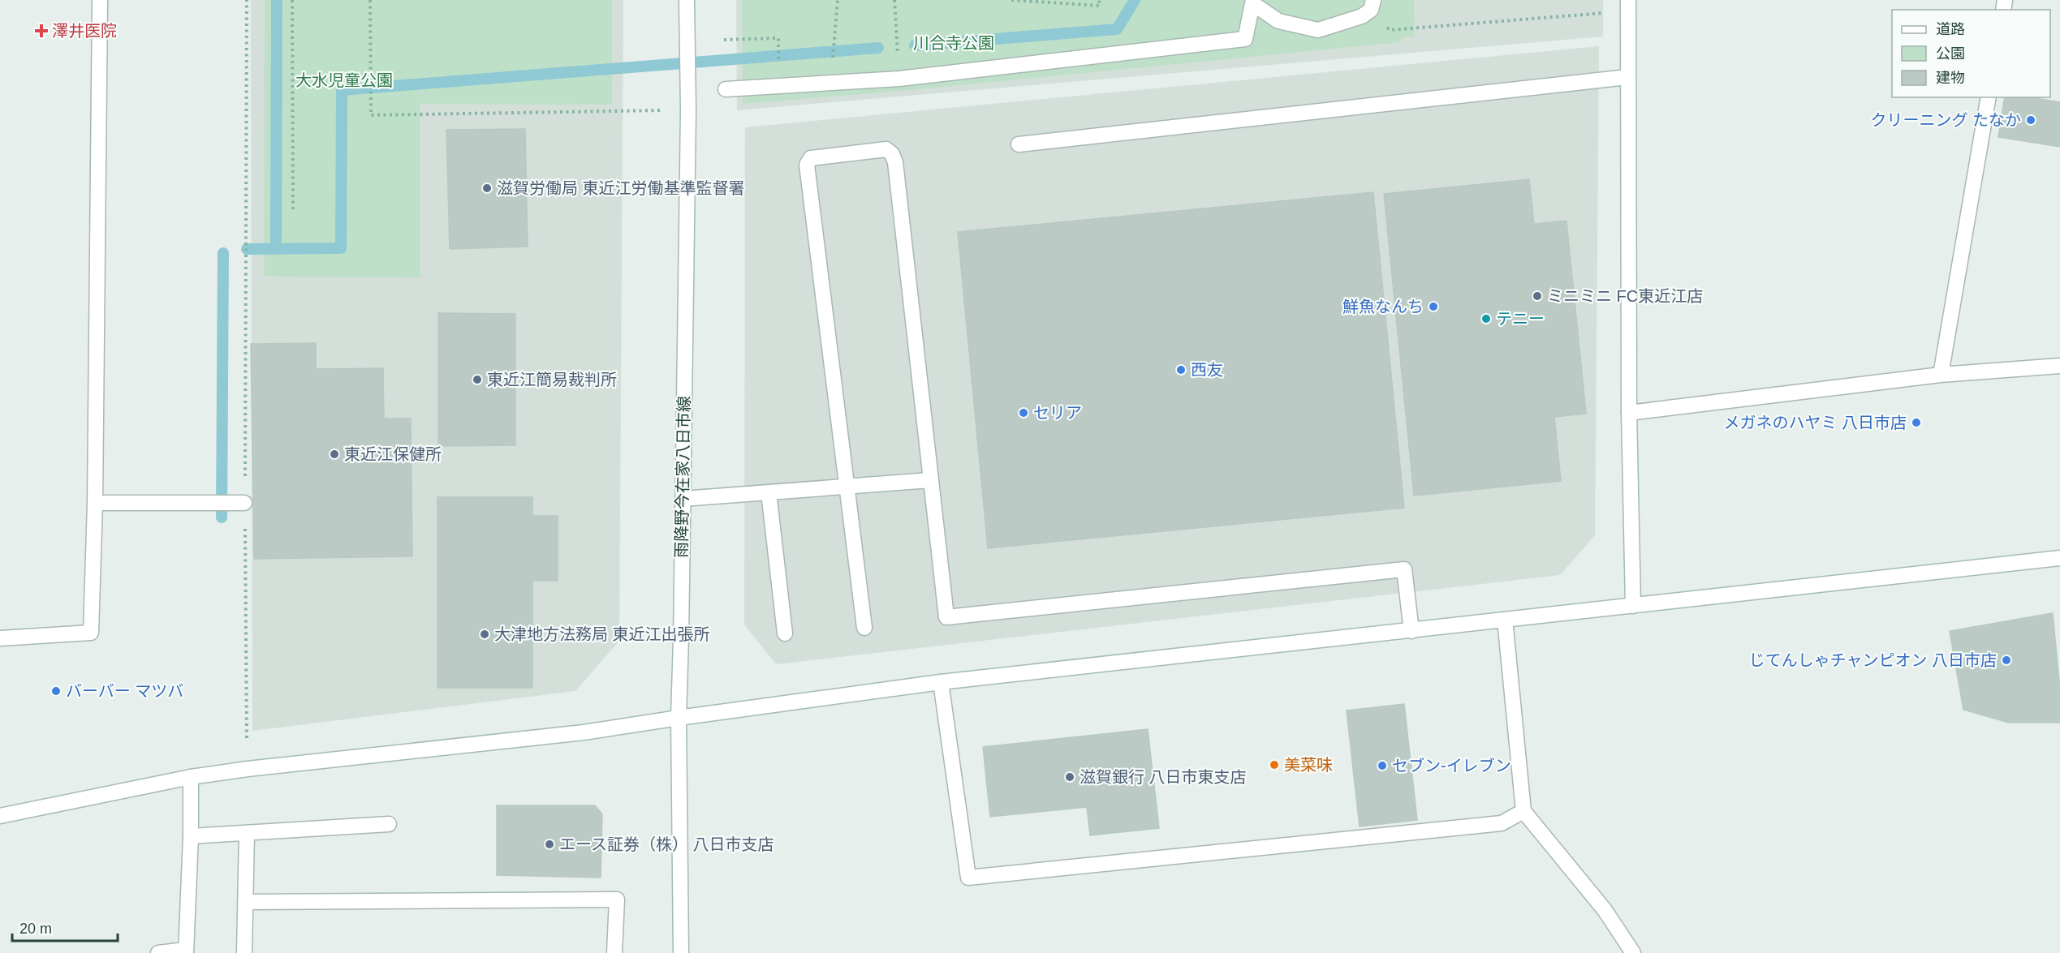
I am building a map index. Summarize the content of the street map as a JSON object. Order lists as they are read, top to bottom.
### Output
{
  "streets": {
    "street": ["雨降野今在家八日市線"]
  },
  "parks": ["川合寺公園", "大水児童公園"],
  "places": {
    "health": ["澤井医院"],
    "other": [
      "クリーニング たなか",
      "滋賀労働局 東近江労働基準監督署",
      "ミニミニ FC東近江店",
      "鮮魚なんち",
      "テニー",
      "西友",
      "東近江簡易裁判所",
      "セリア",
      "メガネのハヤミ 八日市店",
      "東近江保健所",
      "大津地方法務局 東近江出張所",
      "じてんしゃチャンピオン 八日市店",
      "バーバー マツバ",
      "美菜味",
      "セブン-イレブン",
      "滋賀銀行 八日市東支店",
      "エース証券（株） 八日市支店"
    ]
  },
  "legend": ["道路", "公園", "建物"],
  "scale_bar": "20 m"
}
